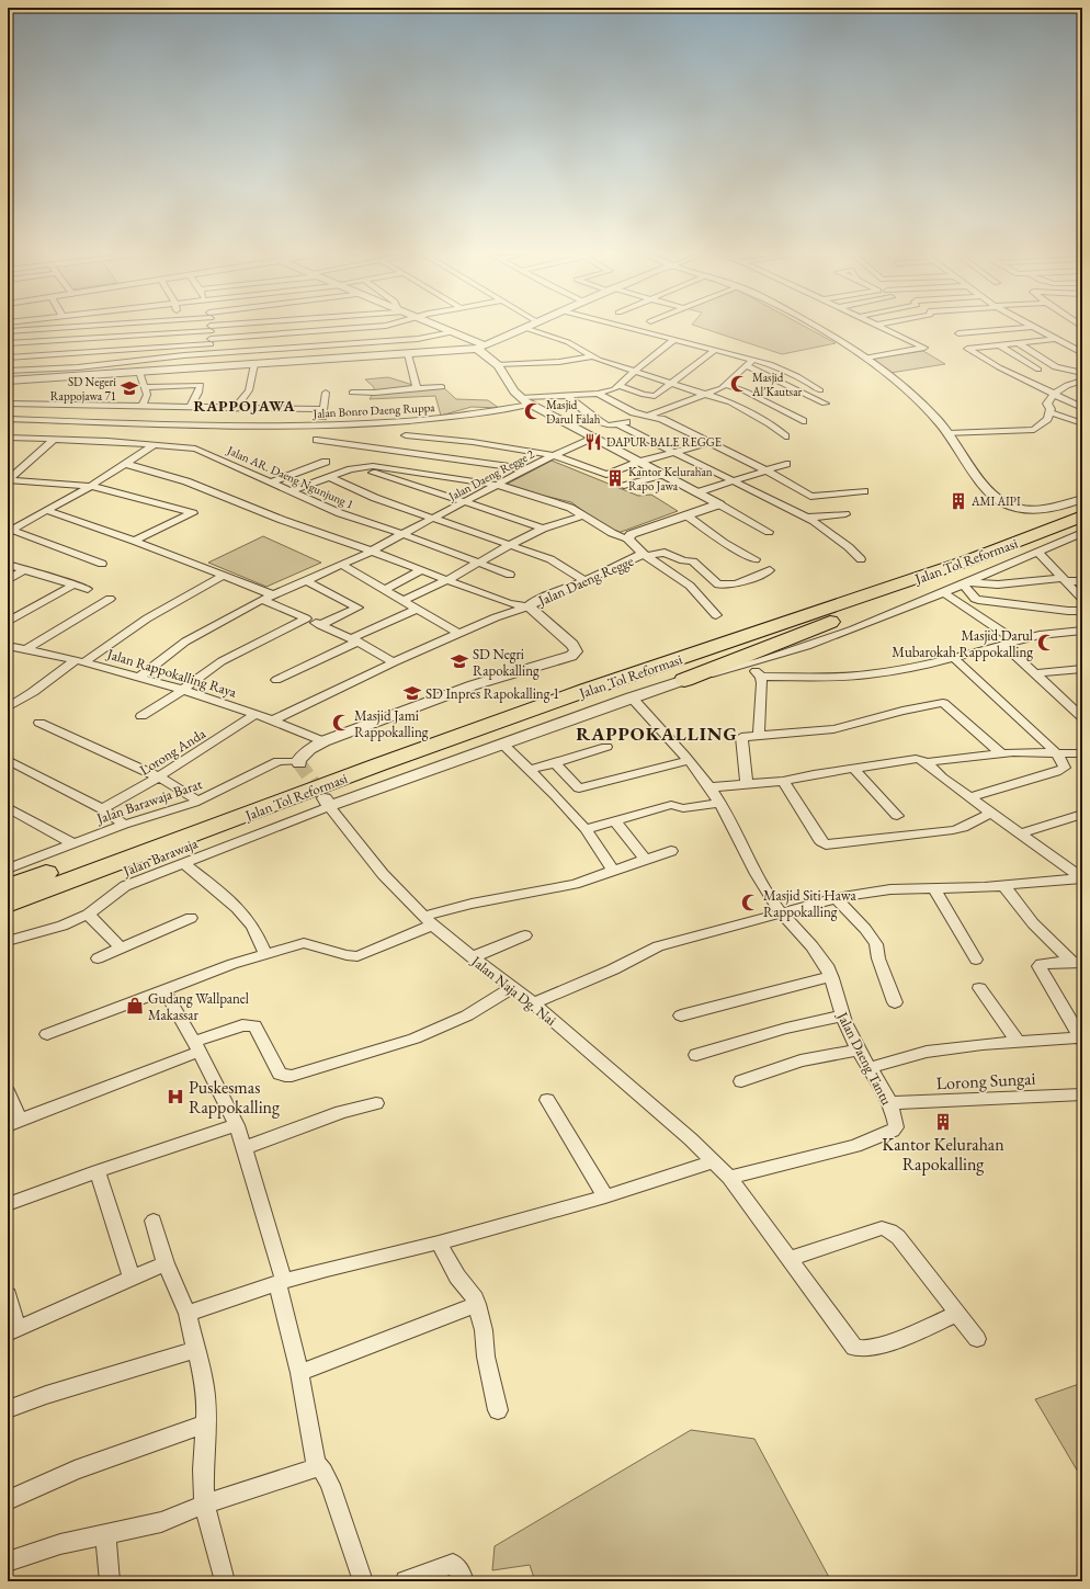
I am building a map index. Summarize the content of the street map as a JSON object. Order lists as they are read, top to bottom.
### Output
{
  "streets": {
    "highway": ["Jalan Tol Reformasi"],
    "street": [
      "Jalan Bonro Daeng Ruppa",
      "Jalan Daeng Regge 2",
      "Jalan AR. Daeng Ngunjung 1",
      "Jalan Daeng Regge",
      "Jalan Rappokalling Raya",
      "Lorong Anda",
      "Jalan Barawaja Barat",
      "Jalan Barawaja",
      "Jalan Naja Dg. Nai",
      "Jalan Daeng Tantu",
      "Lorong Sungai"
    ]
  },
  "crossings": [
    ["Jalan Bonro Daeng Ruppa", "Jalan AR. Daeng Ngunjung 1"],
    ["Jalan Daeng Regge 2", "Jalan AR. Daeng Ngunjung 1"],
    ["Jalan Daeng Regge 2", "Jalan Rappokalling Raya"],
    ["Jalan Daeng Regge", "Jalan Rappokalling Raya"],
    ["Jalan Rappokalling Raya", "Lorong Anda"],
    ["Jalan Barawaja", "Jalan Naja Dg. Nai"],
    ["Jalan Naja Dg. Nai", "Jalan Daeng Tantu"],
    ["Jalan Daeng Tantu", "Lorong Sungai"]
  ],
  "districts": ["RAPPOJAWA", "RAPPOKALLING"],
  "places": {
    "mosque": [
      "Masjid Al'Kautsar",
      "Masjid Darul Falah",
      "Masjid Darul Mubarokah Rappokalling",
      "Masjid Jami Rappokalling",
      "Masjid Siti Hawa Rappokalling"
    ],
    "school or university": ["SD Negeri Rappojawa 71", "SD Negri Rapokalling", "SD Inpres Rapokalling 1"],
    "restaurant": ["DAPUR BALE REGGE"],
    "building": ["Kantor Kelurahan Rapo Jawa", "AMI AIPI", "Kantor Kelurahan Rapokalling"],
    "shop": ["Gudang Wallpanel Makassar"],
    "hospital": ["Puskesmas Rappokalling"]
  }
}
